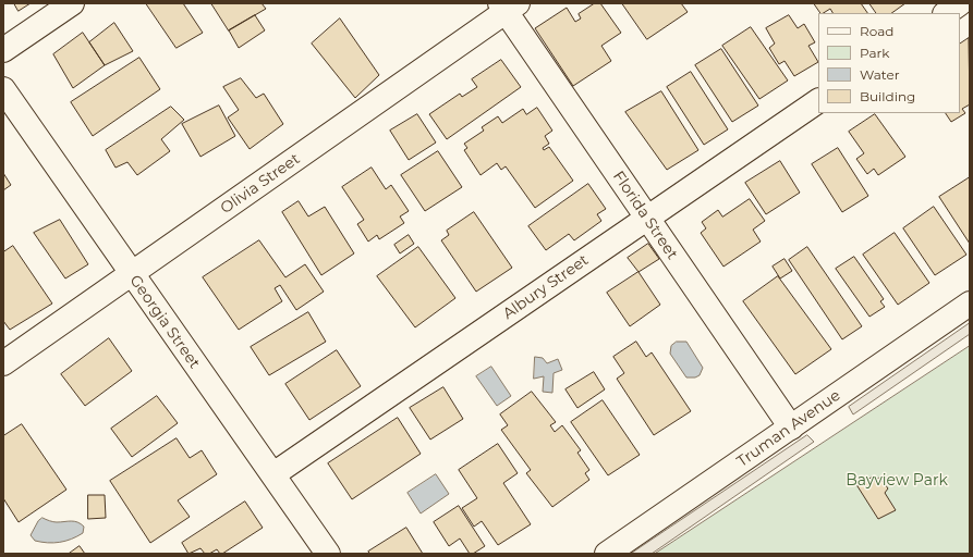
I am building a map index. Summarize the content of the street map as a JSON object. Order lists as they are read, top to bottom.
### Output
{
  "streets": {
    "street": [
      "Olivia Street",
      "Florida Street",
      "Albury Street",
      "Georgia Street",
      "Truman Avenue"
    ]
  },
  "crossings": [
    ["Olivia Street", "Florida Street"],
    ["Olivia Street", "Georgia Street"],
    ["Florida Street", "Albury Street"],
    ["Florida Street", "Truman Avenue"],
    ["Albury Street", "Georgia Street"]
  ],
  "parks": ["Bayview Park"],
  "legend": [
    "Road",
    "Park",
    "Water",
    "Building"
  ]
}
